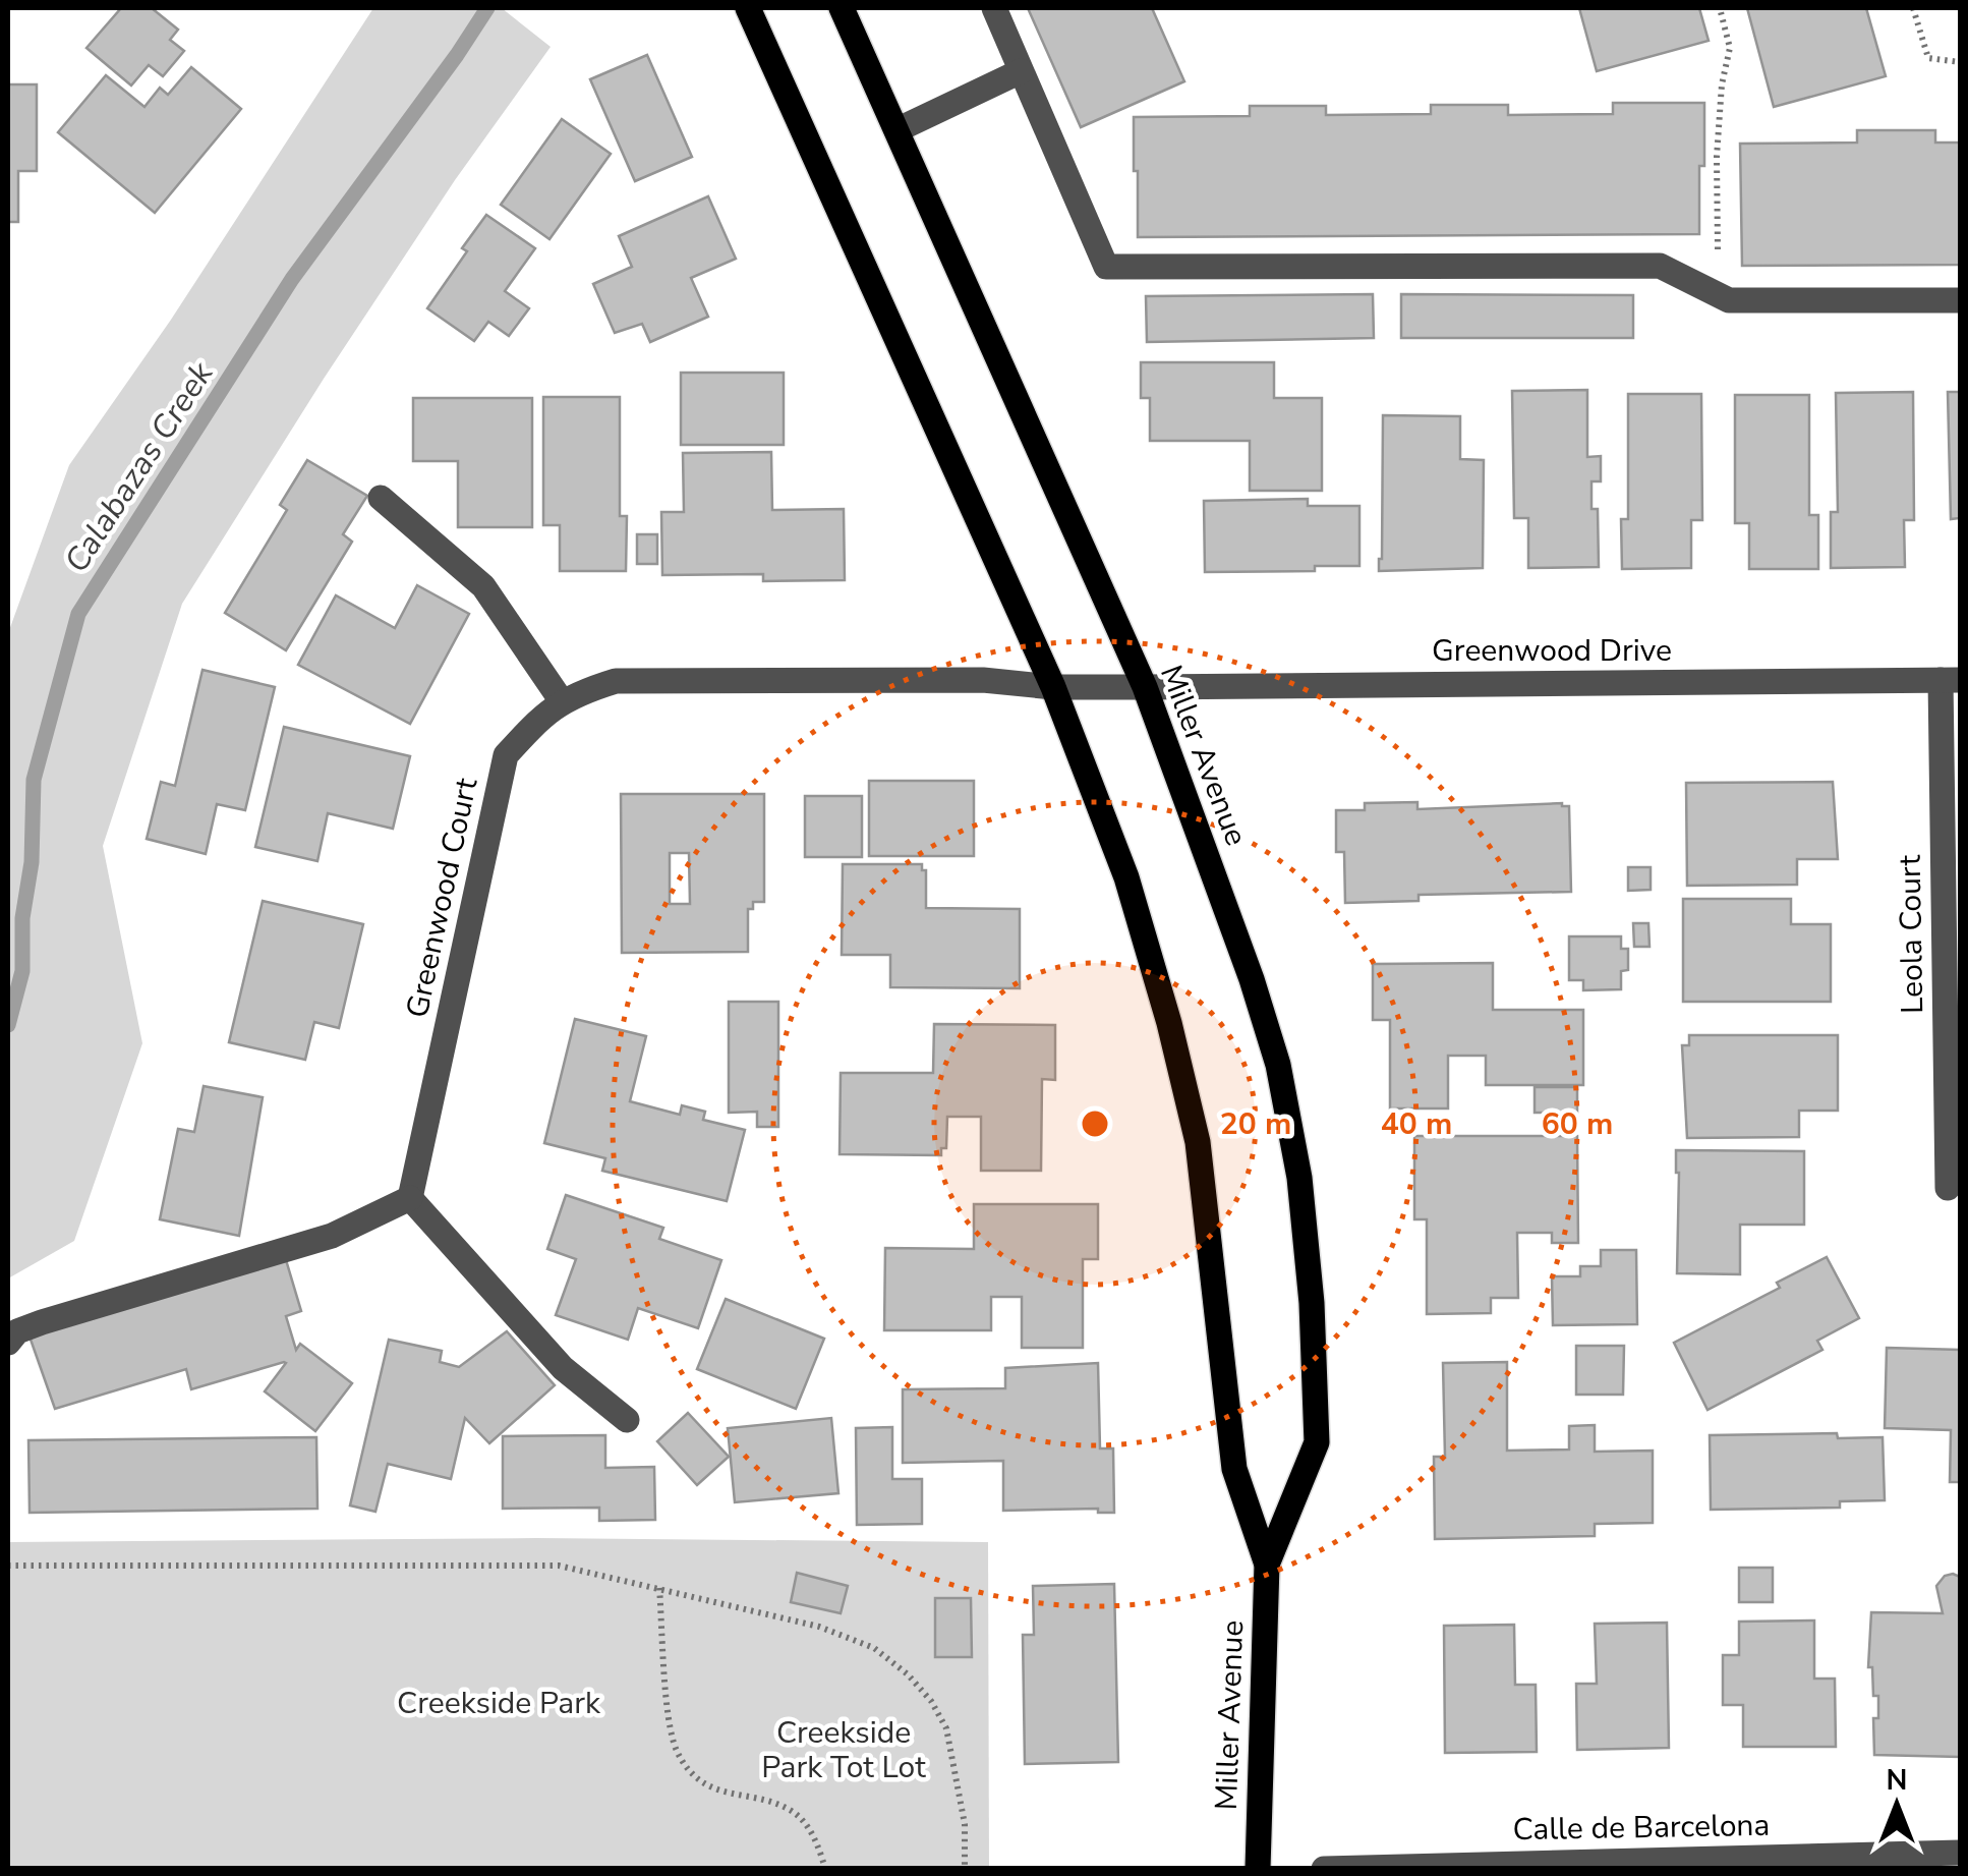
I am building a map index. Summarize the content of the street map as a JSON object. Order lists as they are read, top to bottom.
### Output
{
  "streets": {
    "main road": ["Miller Avenue"],
    "street": [
      "Greenwood Drive",
      "Greenwood Court",
      "Leola Court",
      "Calle de Barcelona"
    ]
  },
  "crossings": [
    ["Greenwood Drive", "Miller Avenue"],
    ["Greenwood Drive", "Greenwood Court"],
    ["Greenwood Drive", "Leola Court"],
    ["Miller Avenue", "Greenwood Court"]
  ],
  "water": ["Calabazas Creek"],
  "parks": ["Creekside Park", "Creekside Park Tot Lot"],
  "north": "top",
  "rings": ["20 m", "40 m", "60 m"]
}
